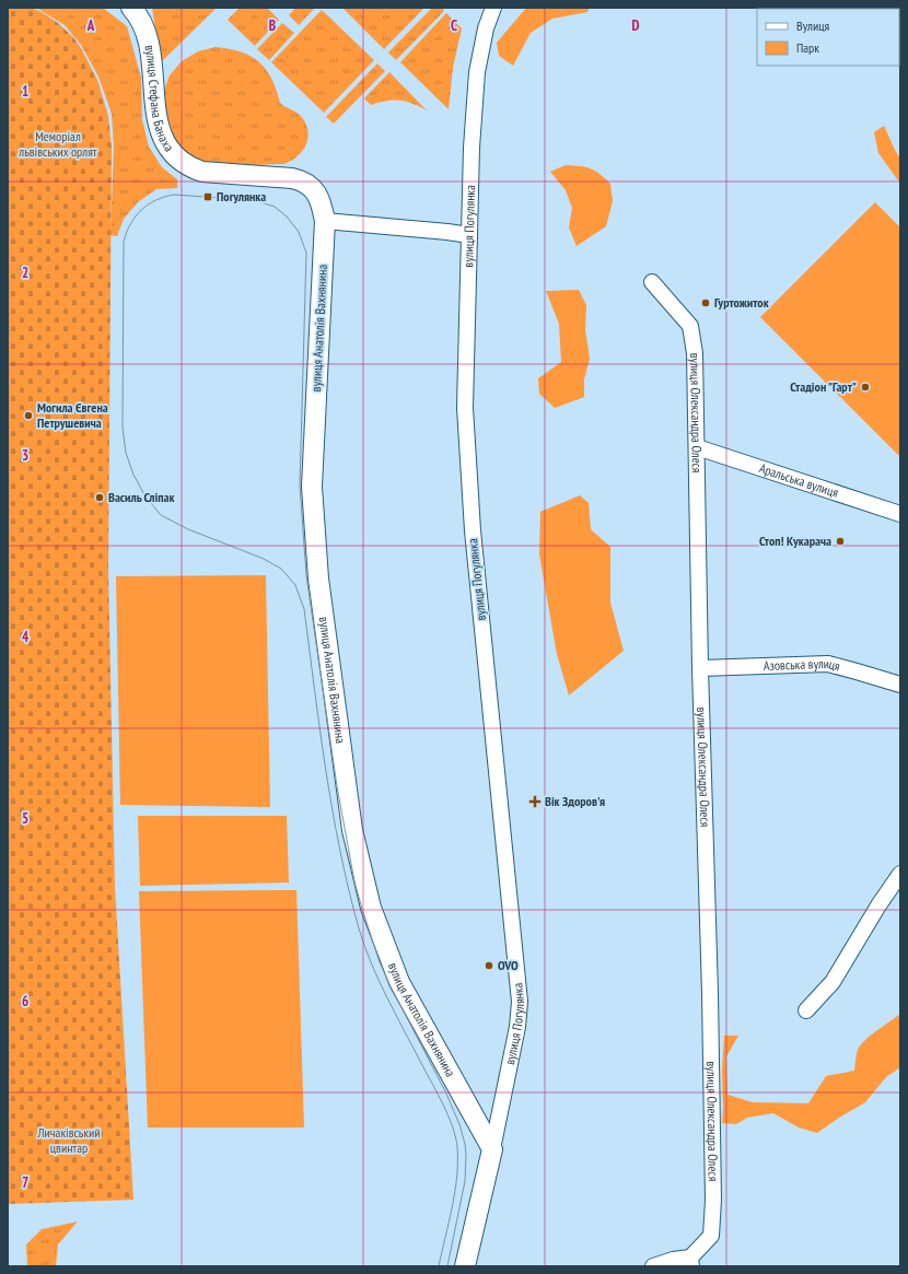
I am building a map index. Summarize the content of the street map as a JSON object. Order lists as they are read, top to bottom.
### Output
{
  "streets": {
    "street": [
      "вулиця Стефана Банаха",
      "вулиця Погулянка",
      "вулиця Анатолія Вахнянина",
      "вулиця Олександра Олеся",
      "Аральська вулиця",
      "Азовська вулиця"
    ]
  },
  "crossings": [
    ["вулиця Стефана Банаха", "вулиця Анатолія Вахнянина"],
    ["вулиця Погулянка", "вулиця Анатолія Вахнянина"],
    ["вулиця Олександра Олеся", "Аральська вулиця"],
    ["вулиця Олександра Олеся", "Азовська вулиця"]
  ],
  "parks": ["Меморіал львівських орлят", "Личаківський цвинтар"],
  "places": {
    "transit": ["Погулянка"],
    "other": [
      "Гуртожиток",
      "Стадіон \"Гарт\"",
      "Могила Євгена Петрушевича",
      "Василь Сліпак",
      "Стоп! Кукарача",
      "OVO"
    ],
    "health": ["Вік Здоров'я"]
  },
  "legend": ["Вулиця", "Парк"],
  "grid": {
    "columns": [
      "A",
      "B",
      "C",
      "D"
    ],
    "rows": [
      "1",
      "2",
      "3",
      "4",
      "5",
      "6",
      "7"
    ]
  }
}
